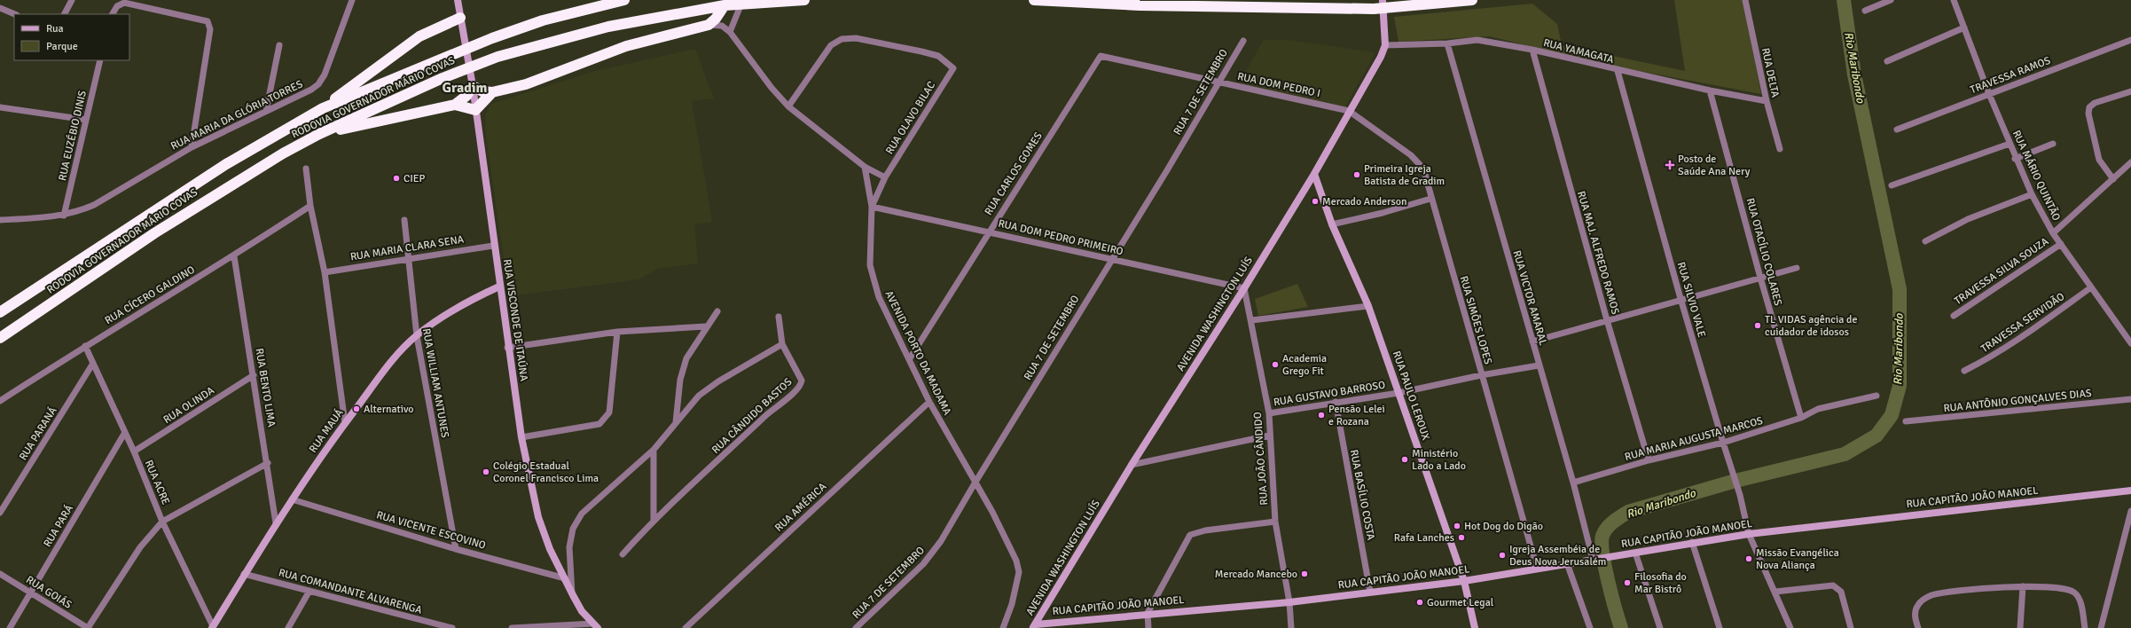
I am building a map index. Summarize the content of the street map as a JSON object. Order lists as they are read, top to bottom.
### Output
{
  "streets": {
    "highway": ["RODOVIA GOVERNADOR MÁRIO COVAS"],
    "main road": [
      "AVENIDA WASHINGTON LUÍS",
      "RUA VISCONDE DE ITAÚNA",
      "RUA PAULO LEROUX",
      "RUA MAUÁ",
      "RUA CAPITÃO JOÃO MANOEL"
    ],
    "street": [
      "RUA YAMAGATA",
      "RUA DELTA",
      "TRAVESSA RAMOS",
      "RUA DOM PEDRO I",
      "RUA 7 DE SETEMBRO",
      "RUA MARIA DA GLÓRIA TORRES",
      "RUA OLAVO BILAC",
      "RUA EUZÉBIO DINIS",
      "RUA CARLOS GOMES",
      "RUA MÁRIO QUINTÃO",
      "RUA DOM PEDRO PRIMEIRO",
      "RUA MARIA CLARA SENA",
      "RUA OTACÍLIO COLARES",
      "RUA MAJ. ALFREDO RAMOS",
      "TRAVESSA SILVA SOUZA",
      "RUA CÍCERO GALDINO",
      "RUA VICTOR AMARAL",
      "RUA SILVIO VALE",
      "RUA SIMÕES LOPES",
      "TRAVESSA SERVIDÃO",
      "AVENIDA PORTO DA MADAMA",
      "RUA WILLIAM ANTUNES",
      "RUA BENTO LIMA",
      "RUA GUSTAVO BARROSO",
      "RUA ANTÔNIO GONÇALVES DIAS",
      "RUA OLINDA",
      "RUA CÂNDIDO BASTOS",
      "RUA PARANÁ",
      "RUA MARIA AUGUSTA MARCOS",
      "RUA JOÃO CÂNDIDO",
      "RUA ACRE",
      "RUA BASÍLIO COSTA",
      "RUA AMÉRICA",
      "RUA PARÁ",
      "RUA VICENTE ESCOVINO",
      "RUA COMANDANTE ALVARENGA",
      "RUA GOIÁS"
    ]
  },
  "crossings": [
    ["RUA YAMAGATA", "RUA DELTA"],
    ["RUA YAMAGATA", "RUA OTACÍLIO COLARES"],
    ["RUA YAMAGATA", "RUA MAJ. ALFREDO RAMOS"],
    ["RUA YAMAGATA", "RUA VICTOR AMARAL"],
    ["RUA YAMAGATA", "RUA SILVIO VALE"],
    ["RUA YAMAGATA", "AVENIDA WASHINGTON LUÍS"],
    ["TRAVESSA RAMOS", "RUA MÁRIO QUINTÃO"],
    ["RUA DOM PEDRO I", "RUA 7 DE SETEMBRO"],
    ["RUA DOM PEDRO I", "RUA CARLOS GOMES"],
    ["RUA DOM PEDRO I", "AVENIDA WASHINGTON LUÍS"],
    ["RUA DOM PEDRO I", "RUA SIMÕES LOPES"],
    ["RUA 7 DE SETEMBRO", "RUA DOM PEDRO PRIMEIRO"],
    ["RUA 7 DE SETEMBRO", "AVENIDA PORTO DA MADAMA"],
    ["RUA MARIA DA GLÓRIA TORRES", "RUA EUZÉBIO DINIS"],
    ["RUA OLAVO BILAC", "AVENIDA PORTO DA MADAMA"],
    ["RUA CARLOS GOMES", "RUA DOM PEDRO PRIMEIRO"],
    ["RUA CARLOS GOMES", "AVENIDA PORTO DA MADAMA"],
    ["RUA MÁRIO QUINTÃO", "TRAVESSA SILVA SOUZA"],
    ["RUA MÁRIO QUINTÃO", "TRAVESSA SERVIDÃO"],
    ["RUA DOM PEDRO PRIMEIRO", "AVENIDA WASHINGTON LUÍS"],
    ["RUA DOM PEDRO PRIMEIRO", "AVENIDA PORTO DA MADAMA"],
    ["RUA DOM PEDRO PRIMEIRO", "RUA JOÃO CÂNDIDO"],
    ["RUA MARIA CLARA SENA", "RUA VISCONDE DE ITAÚNA"],
    ["RUA MARIA CLARA SENA", "RUA WILLIAM ANTUNES"],
    ["RUA OTACÍLIO COLARES", "RUA MARIA AUGUSTA MARCOS"],
    ["RUA MAJ. ALFREDO RAMOS", "RUA MARIA AUGUSTA MARCOS"],
    ["RUA CÍCERO GALDINO", "RUA BENTO LIMA"],
    ["RUA CÍCERO GALDINO", "RUA ACRE"],
    ["RUA VICTOR AMARAL", "RUA GUSTAVO BARROSO"],
    ["RUA VICTOR AMARAL", "RUA MARIA AUGUSTA MARCOS"],
    ["RUA VICTOR AMARAL", "RUA CAPITÃO JOÃO MANOEL"],
    ["RUA SILVIO VALE", "RUA MARIA AUGUSTA MARCOS"],
    ["RUA SILVIO VALE", "RUA CAPITÃO JOÃO MANOEL"],
    ["AVENIDA WASHINGTON LUÍS", "RUA SIMÕES LOPES"],
    ["AVENIDA WASHINGTON LUÍS", "RUA PAULO LEROUX"],
    ["AVENIDA WASHINGTON LUÍS", "RUA JOÃO CÂNDIDO"],
    ["AVENIDA WASHINGTON LUÍS", "RUA CAPITÃO JOÃO MANOEL"],
    ["RUA VISCONDE DE ITAÚNA", "RUA MAUÁ"],
    ["RUA VISCONDE DE ITAÚNA", "RUA VICENTE ESCOVINO"],
    ["RUA SIMÕES LOPES", "RUA GUSTAVO BARROSO"],
    ["RUA SIMÕES LOPES", "RUA CAPITÃO JOÃO MANOEL"],
    ["AVENIDA PORTO DA MADAMA", "RUA AMÉRICA"],
    ["RUA WILLIAM ANTUNES", "RUA MAUÁ"],
    ["RUA WILLIAM ANTUNES", "RUA VICENTE ESCOVINO"],
    ["RUA BENTO LIMA", "RUA OLINDA"],
    ["RUA BENTO LIMA", "RUA MAUÁ"],
    ["RUA GUSTAVO BARROSO", "RUA PAULO LEROUX"],
    ["RUA GUSTAVO BARROSO", "RUA JOÃO CÂNDIDO"],
    ["RUA GUSTAVO BARROSO", "RUA BASÍLIO COSTA"],
    ["RUA PAULO LEROUX", "RUA CAPITÃO JOÃO MANOEL"],
    ["RUA OLINDA", "RUA ACRE"],
    ["RUA MAUÁ", "RUA ACRE"],
    ["RUA MAUÁ", "RUA VICENTE ESCOVINO"],
    ["RUA MAUÁ", "RUA COMANDANTE ALVARENGA"],
    ["RUA PARANÁ", "RUA ACRE"],
    ["RUA JOÃO CÂNDIDO", "RUA CAPITÃO JOÃO MANOEL"],
    ["RUA ACRE", "RUA PARÁ"],
    ["RUA BASÍLIO COSTA", "RUA CAPITÃO JOÃO MANOEL"],
    ["RUA PARÁ", "RUA GOIÁS"]
  ],
  "districts": ["Gradim"],
  "water": ["Rio Maribondo"],
  "places": {
    "health": ["Posto de Saúde Ana Nery"],
    "other": [
      "Primeira Igreja Batista de Gradim",
      "CIEP",
      "Mercado Anderson",
      "TL VIDAS agência de cuidador de idosos",
      "Academia Grego Fit",
      "Alternativo",
      "Pensão Lelei e Rozana",
      "Ministério Lado a Lado",
      "Colégio Estadual Coronel Francisco Lima",
      "Hot Dog do Digão",
      "Rafa Lanches",
      "Igreja Assembéia de Deus Nova Jerusalém",
      "Missão Evangélica Nova Aliança",
      "Mercado Mancebo",
      "Filosofia do Mar Bistrô",
      "Gourmet Legal"
    ]
  },
  "legend": ["Rua", "Parque"]
}
